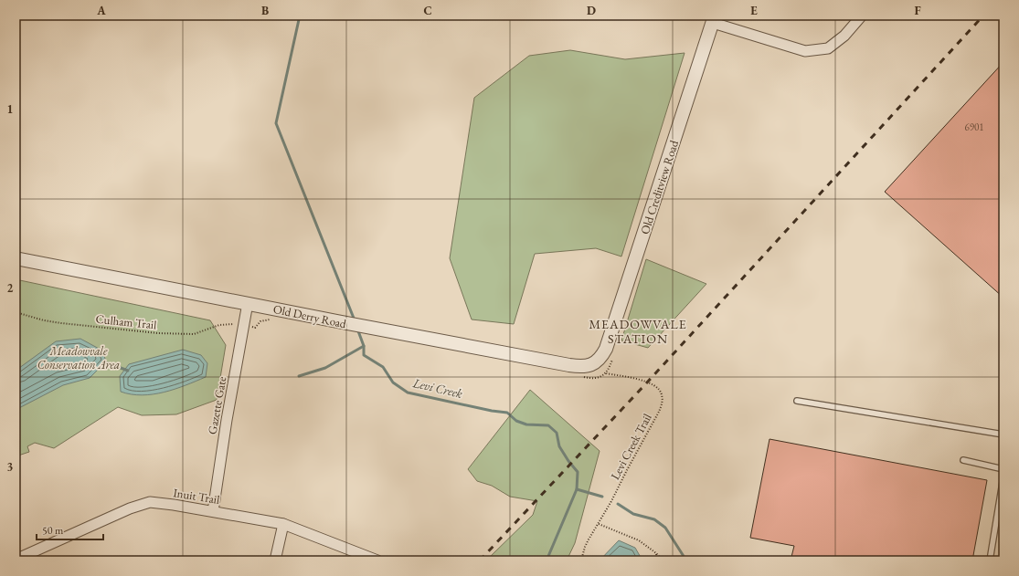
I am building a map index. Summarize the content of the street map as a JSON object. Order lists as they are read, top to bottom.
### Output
{
  "streets": {
    "street": [
      "Old Creditview Road",
      "Old Derry Road",
      "Gazette Gate",
      "Inuit Trail"
    ],
    "path": ["Culham Trail", "Levi Creek Trail"]
  },
  "crossings": [
    ["Old Creditview Road", "Old Derry Road"],
    ["Old Derry Road", "Gazette Gate"],
    ["Gazette Gate", "Inuit Trail"]
  ],
  "districts": ["MEADOWVALE STATION"],
  "water": ["Levi Creek"],
  "parks": ["Meadowvale Conservation Area"],
  "house_numbers": ["6901"],
  "scale_bar": "50 m",
  "grid": {
    "columns": [
      "A",
      "B",
      "C",
      "D",
      "E",
      "F"
    ],
    "rows": ["1", "2", "3"]
  }
}
